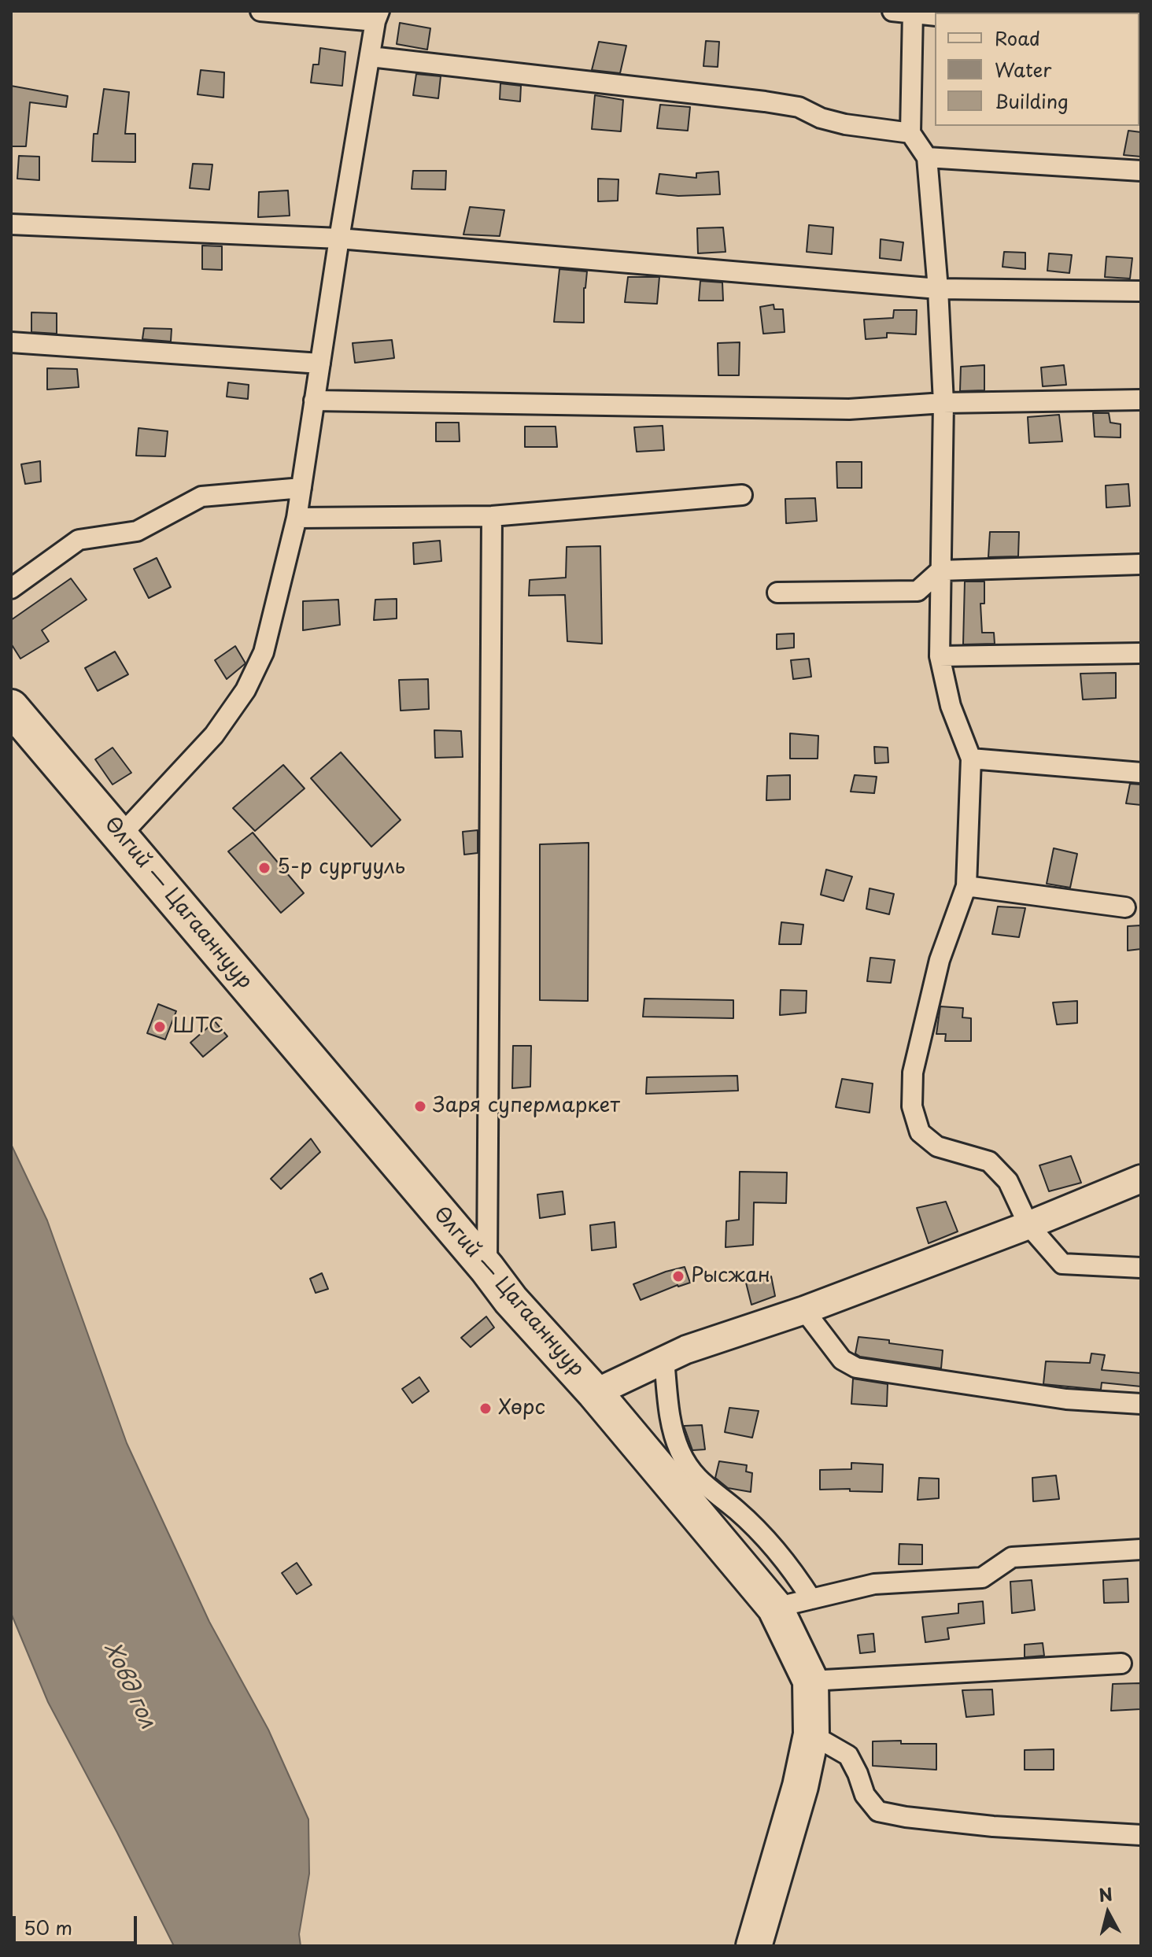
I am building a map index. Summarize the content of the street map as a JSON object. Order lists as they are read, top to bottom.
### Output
{
  "streets": {
    "highway": ["Өлгий — Цагааннуур"]
  },
  "water": ["Ховд гол"],
  "places": [
    "5-р сургууль",
    "ШТС",
    "Заря супермаркет",
    "Рысжан",
    "Хөрс"
  ],
  "legend": ["Road", "Water", "Building"],
  "scale_bar": "50 m",
  "north": "top"
}
